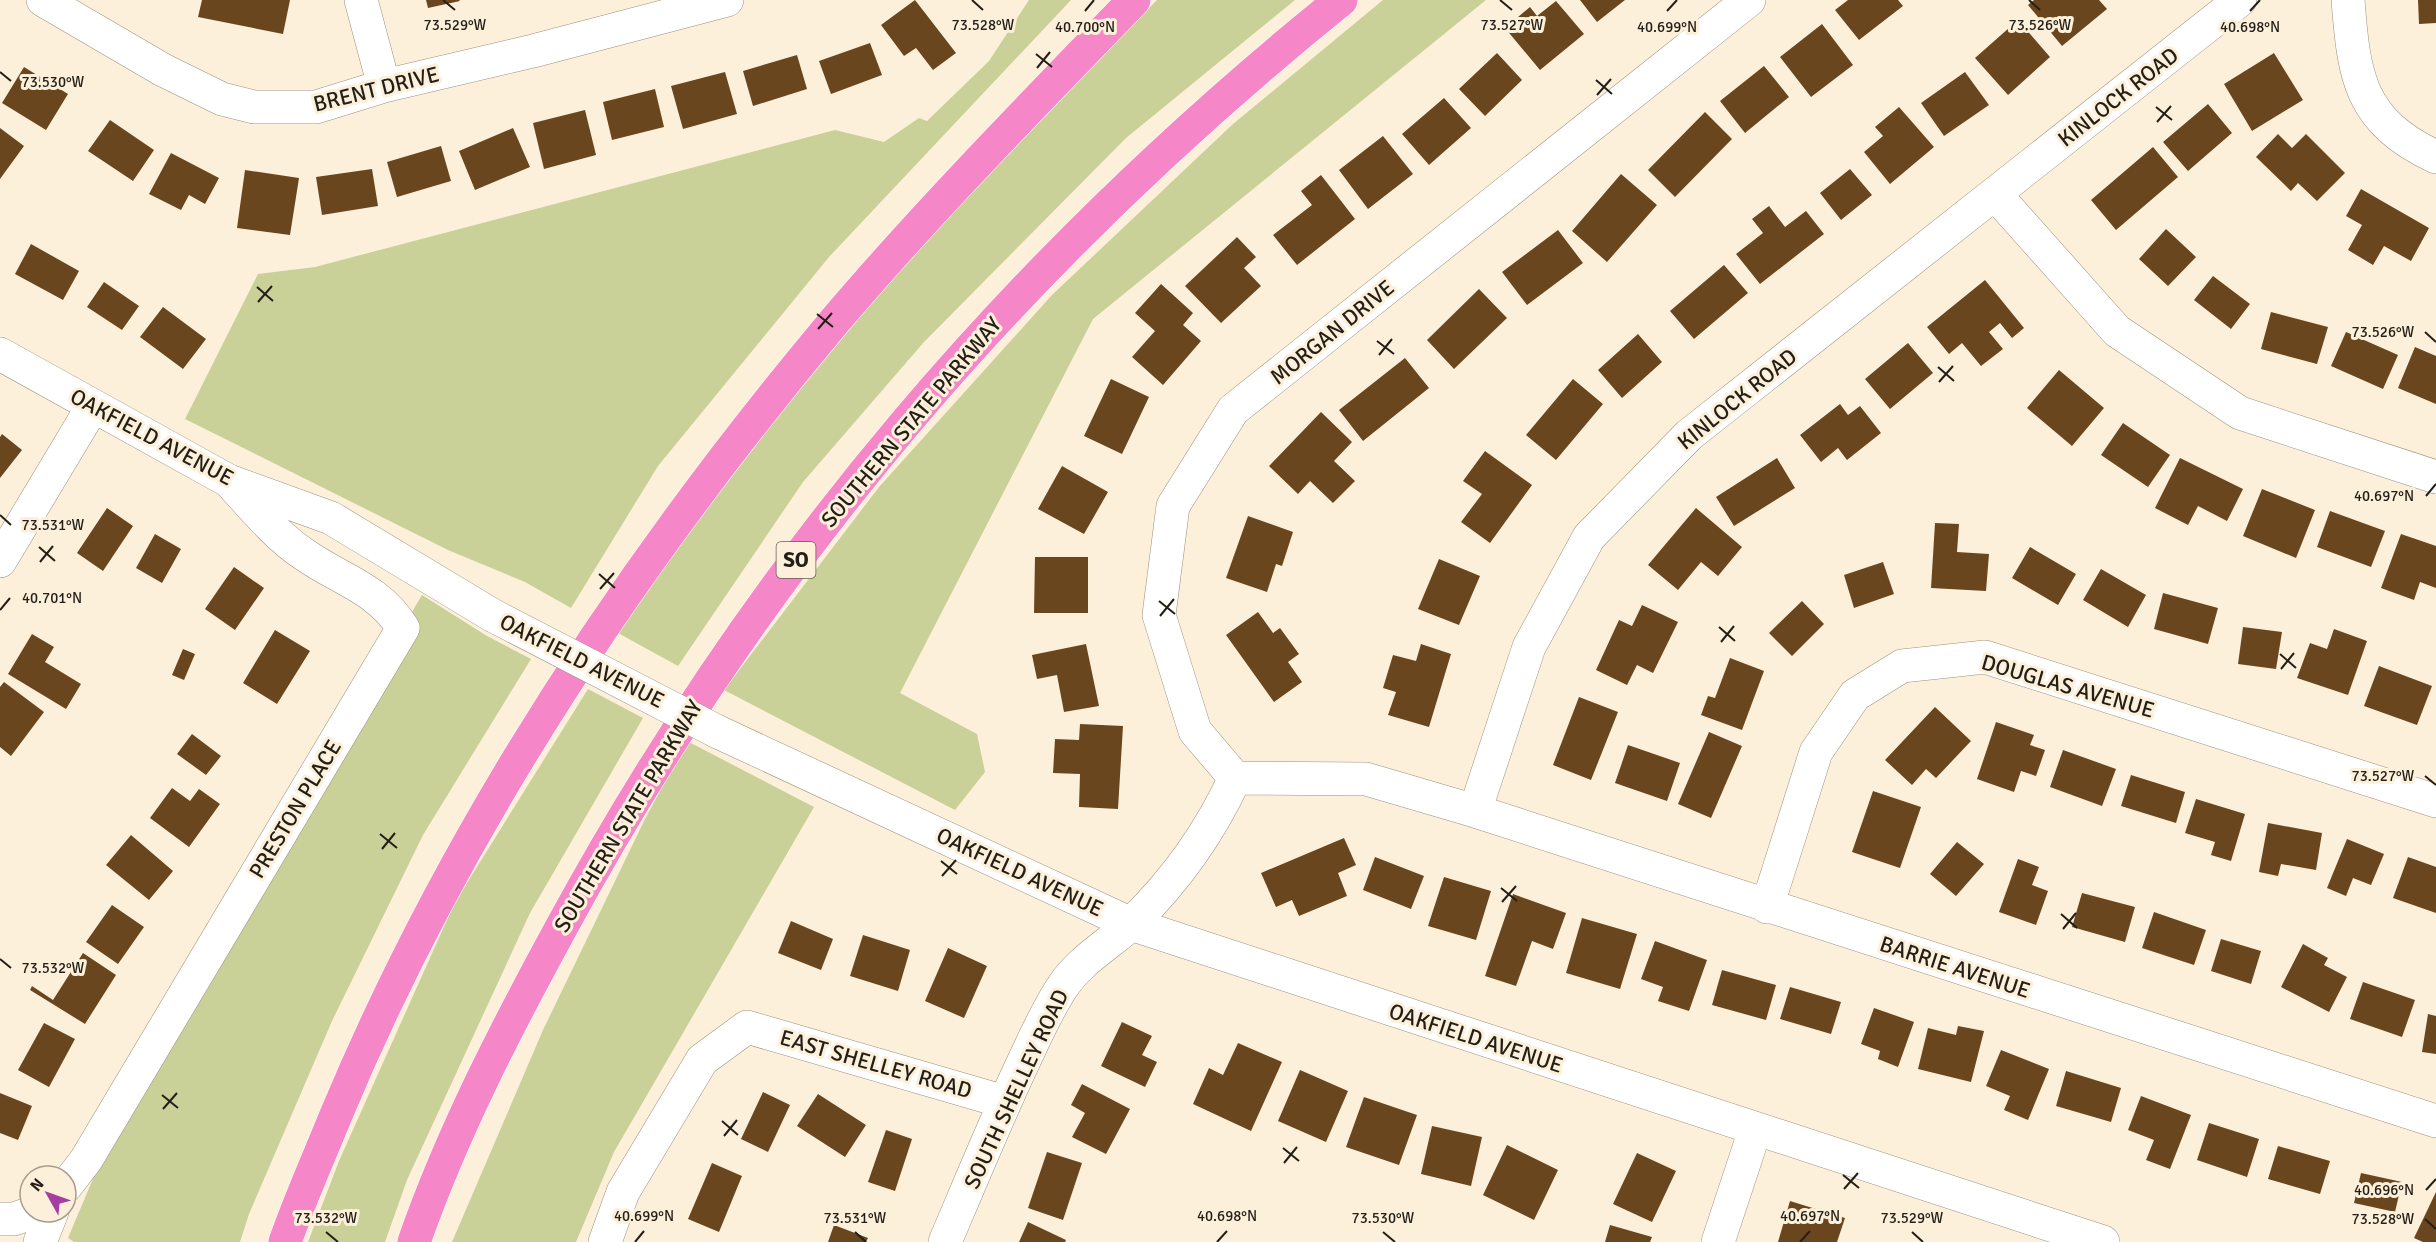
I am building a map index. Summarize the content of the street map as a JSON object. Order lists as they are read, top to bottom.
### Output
{
  "streets": {
    "highway": ["SOUTHERN STATE PARKWAY", "SO"],
    "street": [
      "BRENT DRIVE",
      "KINLOCK ROAD",
      "MORGAN DRIVE",
      "OAKFIELD AVENUE",
      "DOUGLAS AVENUE",
      "PRESTON PLACE",
      "BARRIE AVENUE",
      "EAST SHELLEY ROAD",
      "SOUTH SHELLEY ROAD"
    ]
  },
  "crossings": [
    ["KINLOCK ROAD", "BARRIE AVENUE"],
    ["OAKFIELD AVENUE", "PRESTON PLACE"],
    ["OAKFIELD AVENUE", "SOUTH SHELLEY ROAD"],
    ["DOUGLAS AVENUE", "BARRIE AVENUE"],
    ["EAST SHELLEY ROAD", "SOUTH SHELLEY ROAD"]
  ],
  "north": "top left",
  "coordinates": [
    "73.527°W",
    "73.529°W",
    "73.528°W",
    "73.526°W",
    "40.700°N",
    "40.699°N",
    "40.698°N",
    "73.530°W",
    "40.697°N",
    "73.531°W",
    "40.701°N",
    "73.532°W",
    "40.696°N"
  ]
}
